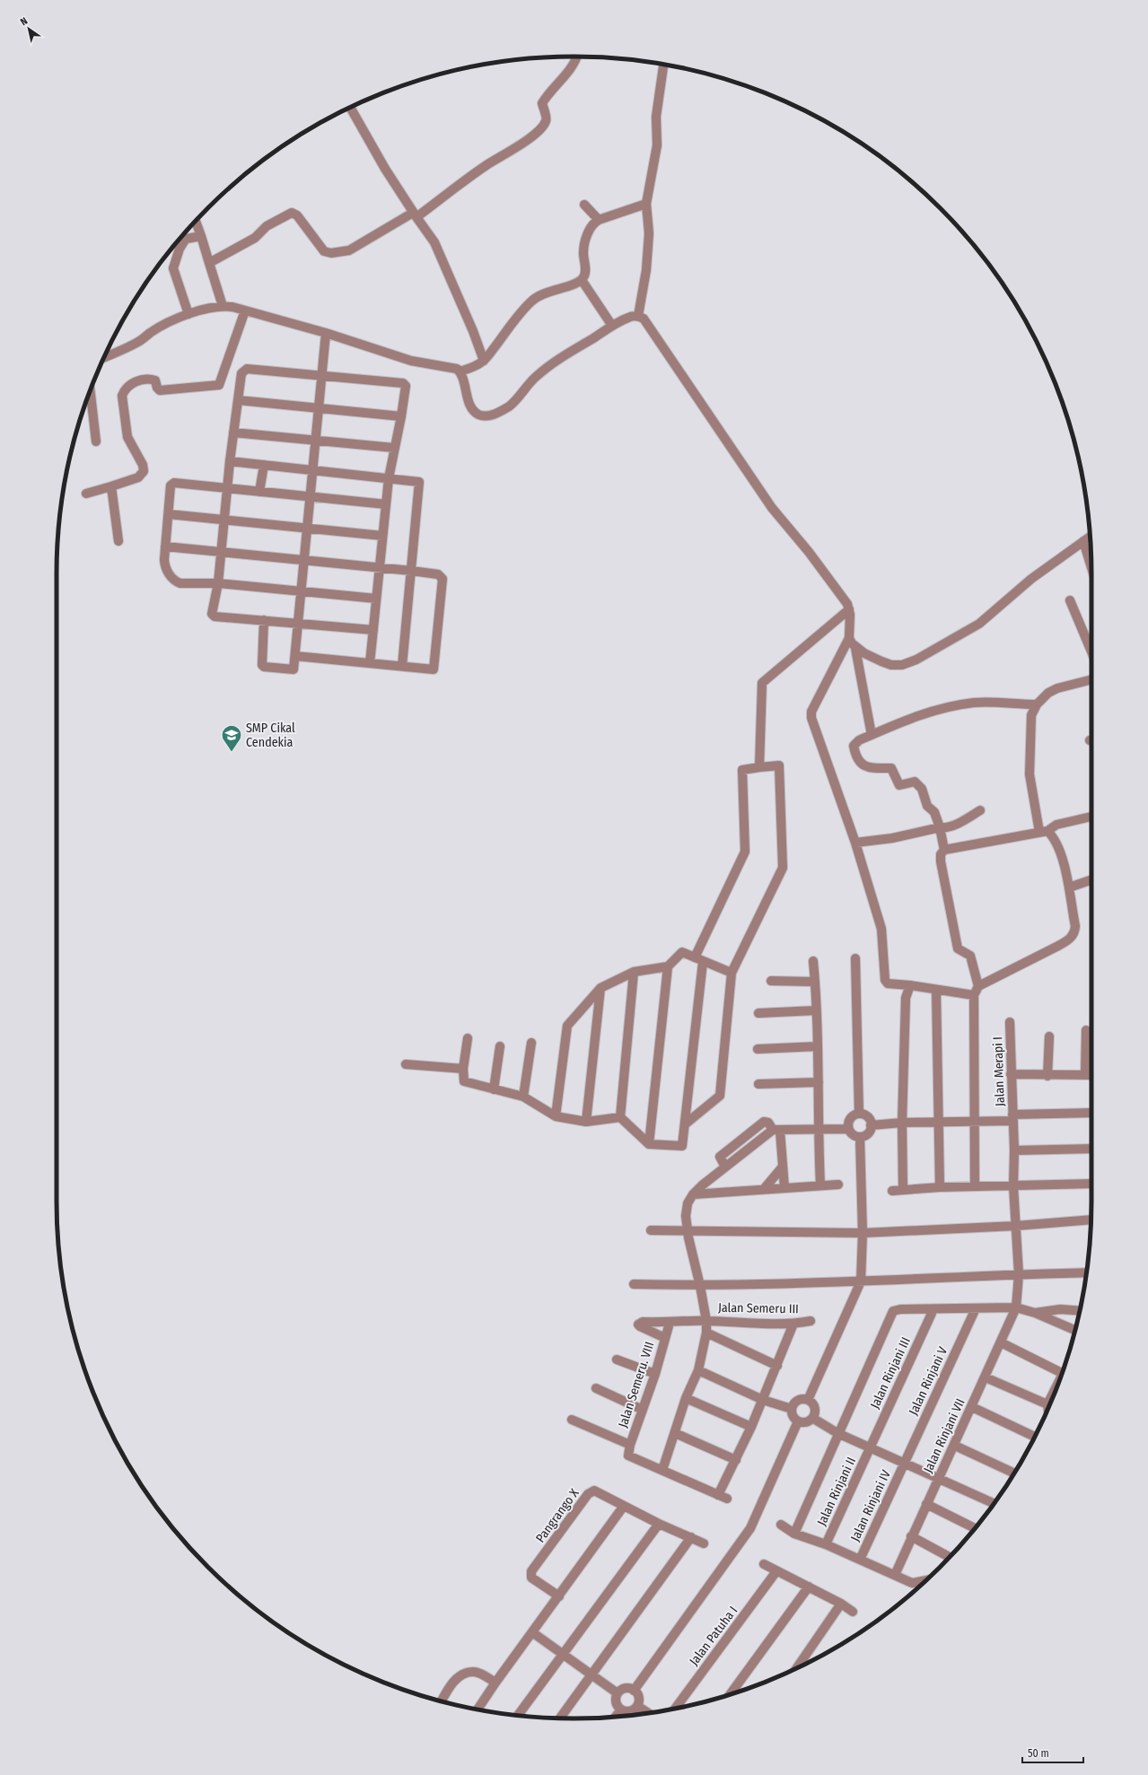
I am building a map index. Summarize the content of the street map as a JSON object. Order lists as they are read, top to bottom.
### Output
{
  "streets": {
    "street": [
      "Jalan Merapi I",
      "Jalan Semeru III",
      "Jalan Rinjani III",
      "Jalan Rinjani V",
      "Jalan Semeru. VIII",
      "Jalan Rinjani VII",
      "Jalan Rinjani II",
      "Jalan Rinjani IV",
      "Pangrango X",
      "Jalan Patuha I"
    ]
  },
  "crossings": [
    ["Jalan Merapi I", "Jalan Rinjani VII"],
    ["Jalan Semeru III", "Jalan Semeru. VIII"],
    ["Jalan Rinjani III", "Jalan Rinjani II"],
    ["Jalan Rinjani V", "Jalan Rinjani IV"]
  ],
  "places": {
    "school or university": ["SMP Cikal Cendekia"]
  },
  "scale_bar": "50 m",
  "north": "top left"
}
